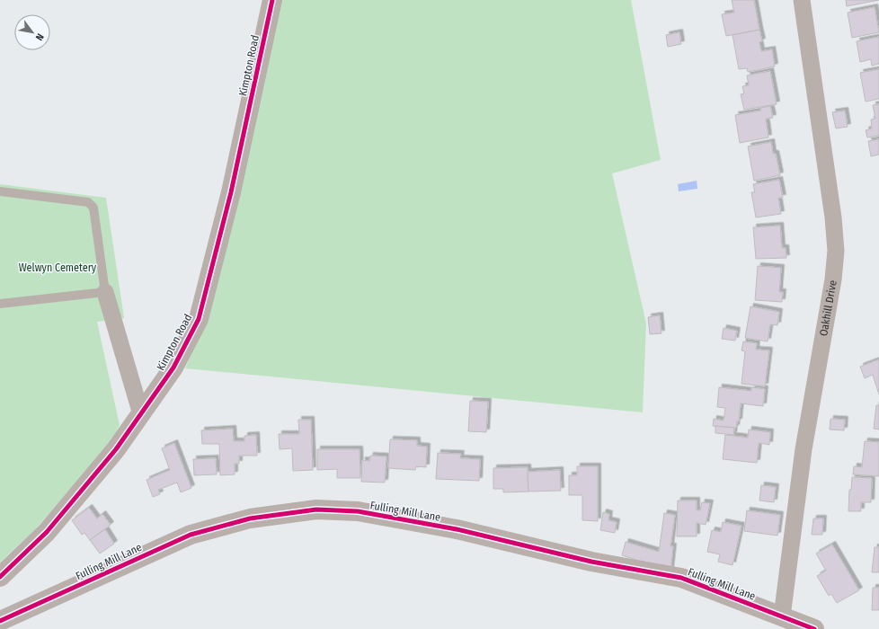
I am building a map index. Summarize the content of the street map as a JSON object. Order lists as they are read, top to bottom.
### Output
{
  "streets": {
    "street": ["Kimpton Road", "Oakhill Drive", "Fulling Mill Lane"]
  },
  "crossings": [
    ["Oakhill Drive", "Fulling Mill Lane"]
  ],
  "parks": ["Welwyn Cemetery"],
  "north": "bottom right"
}
